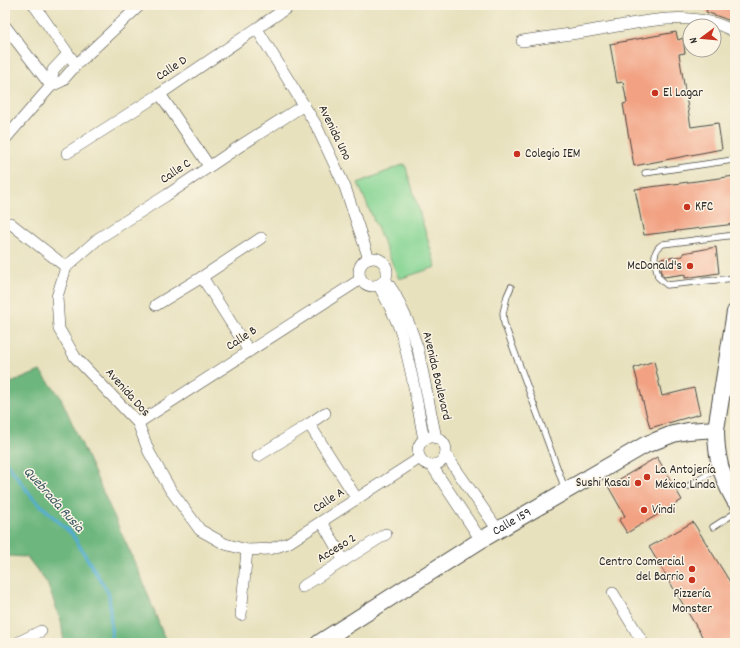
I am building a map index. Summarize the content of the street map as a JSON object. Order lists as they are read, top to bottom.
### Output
{
  "streets": {
    "street": [
      "Calle D",
      "Avenida Uno",
      "Calle C",
      "Calle B",
      "Avenida Boulevard",
      "Avenida Dos",
      "Calle A",
      "Calle 159",
      "Acceso 2"
    ]
  },
  "crossings": [
    ["Calle D", "Avenida Uno"],
    ["Avenida Uno", "Calle C"],
    ["Avenida Uno", "Calle B"],
    ["Avenida Uno", "Avenida Boulevard"],
    ["Calle C", "Avenida Dos"],
    ["Calle B", "Avenida Boulevard"],
    ["Calle B", "Avenida Dos"],
    ["Avenida Boulevard", "Calle A"],
    ["Avenida Dos", "Calle A"]
  ],
  "water": ["Quebrada Rusia"],
  "places": [
    "El Lagar",
    "Colegio IEM",
    "KFC",
    "McDonald's",
    "La Antojería México Linda",
    "Sushi Kasai",
    "Vindi",
    "Centro Comercial del Barrio",
    "Pizzería Monster"
  ],
  "north": "left"
}
